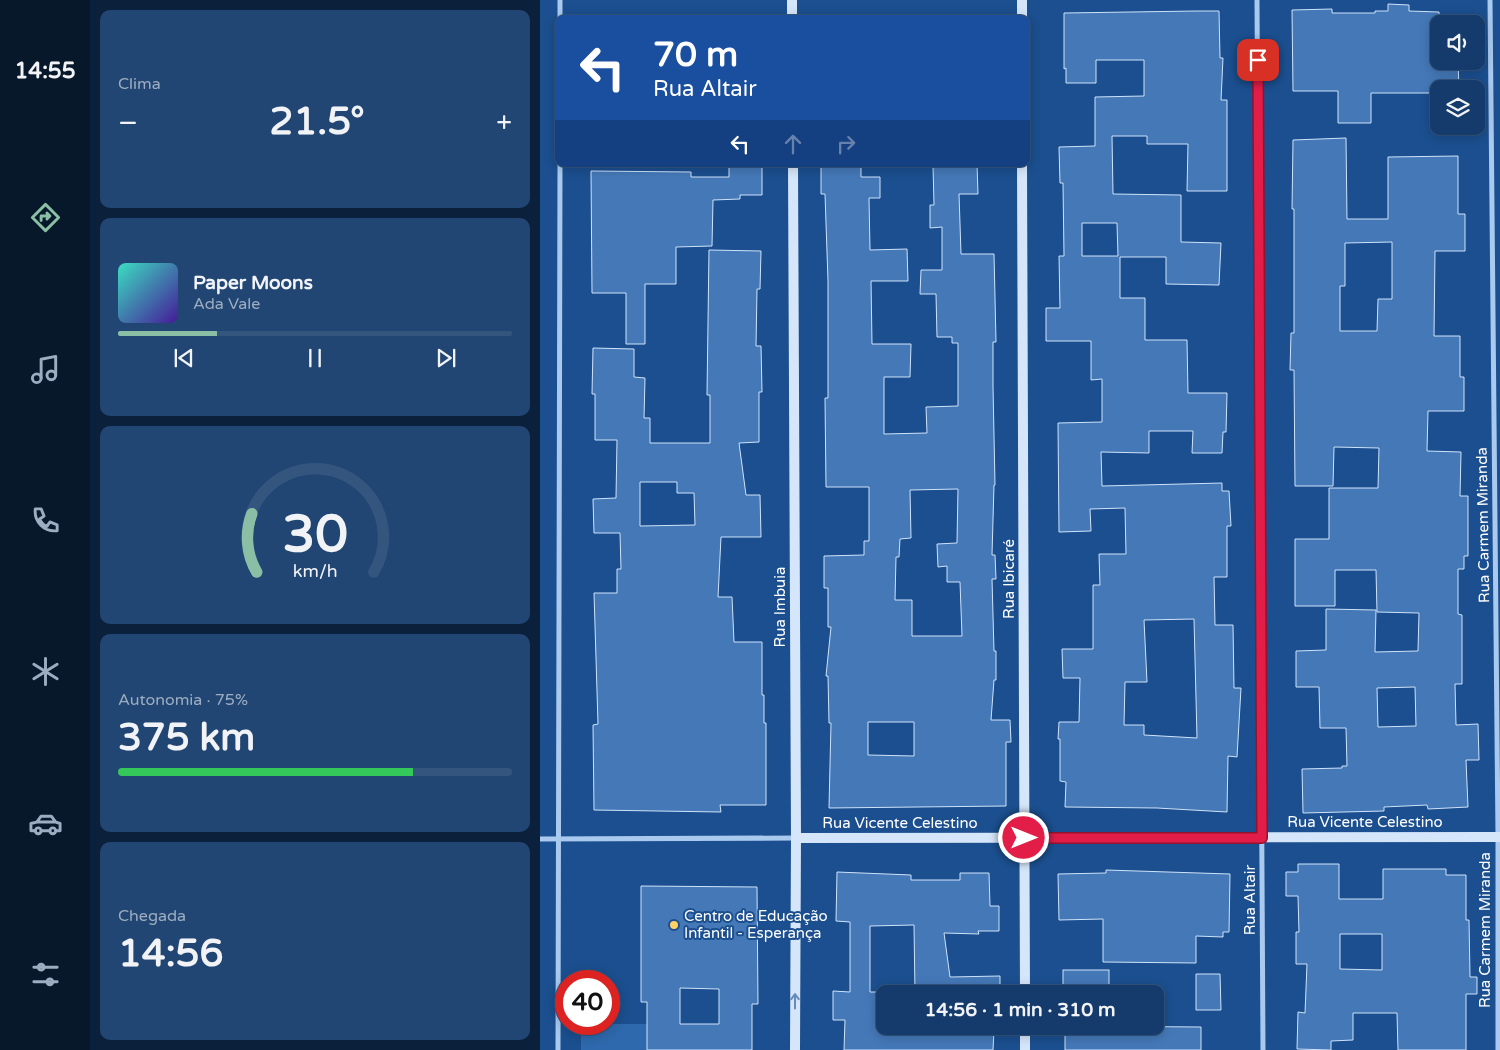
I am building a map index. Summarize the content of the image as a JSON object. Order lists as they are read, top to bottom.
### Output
{
  "streets": {
    "street": [
      "Rua Carmem Miranda",
      "Rua Ibicaré",
      "Rua Imbuia",
      "Rua Vicente Celestino",
      "Rua Altair"
    ]
  },
  "crossings": [
    ["Rua Carmem Miranda", "Rua Vicente Celestino"],
    ["Rua Ibicaré", "Rua Vicente Celestino"],
    ["Rua Imbuia", "Rua Vicente Celestino"],
    ["Rua Vicente Celestino", "Rua Altair"]
  ],
  "places": ["Centro de Educação Infantil - Esperança"],
  "page": {
    "tabs": "14:55",
    "tile": [
      "Clima",
      ["Autonomia · 75%", "375 km"],
      ["Chegada", "14:56"]
    ],
    "turn": ["70 m", "Rua Altair"],
    "heat": ["−", "21.5°", "+"],
    "song": ["Paper Moons", "Ada Vale"],
    "limit": "40",
    "trip": "14:56 · 1 min · 310 m",
    "gauge": ["30", "km/h"]
  }
}
